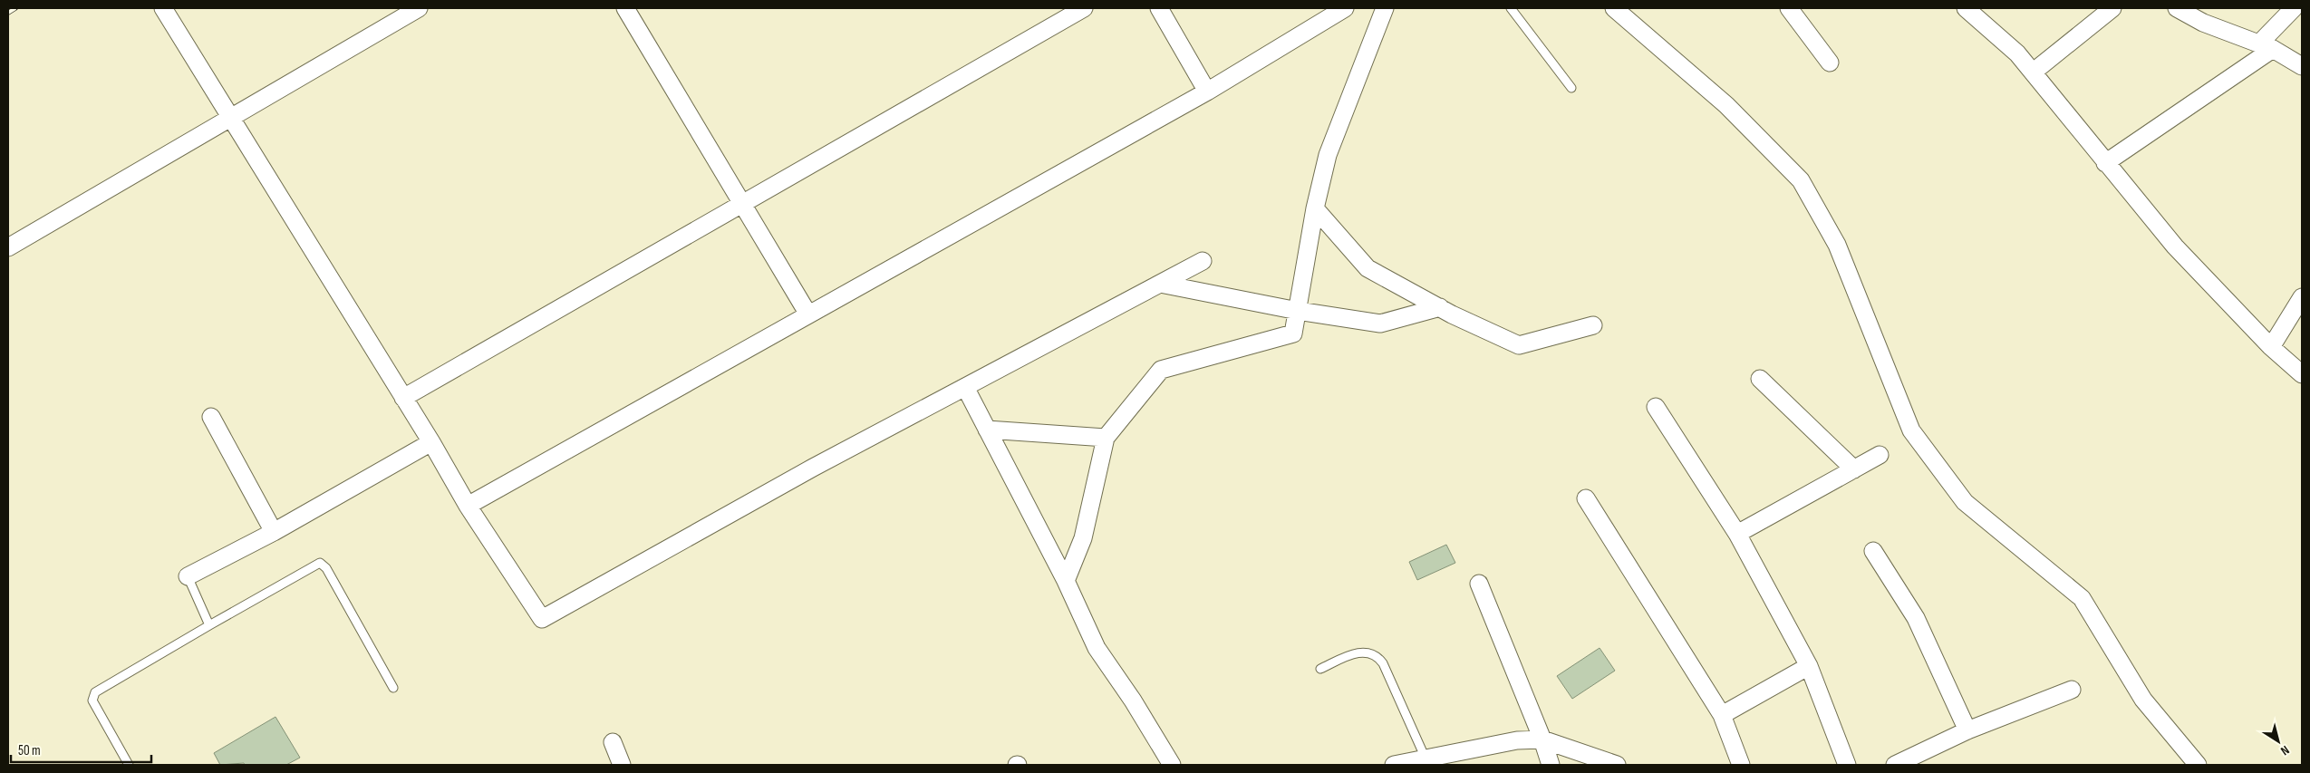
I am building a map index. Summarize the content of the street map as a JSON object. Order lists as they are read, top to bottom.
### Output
{
  "scale_bar": "50 m",
  "north": "bottom right"
}
